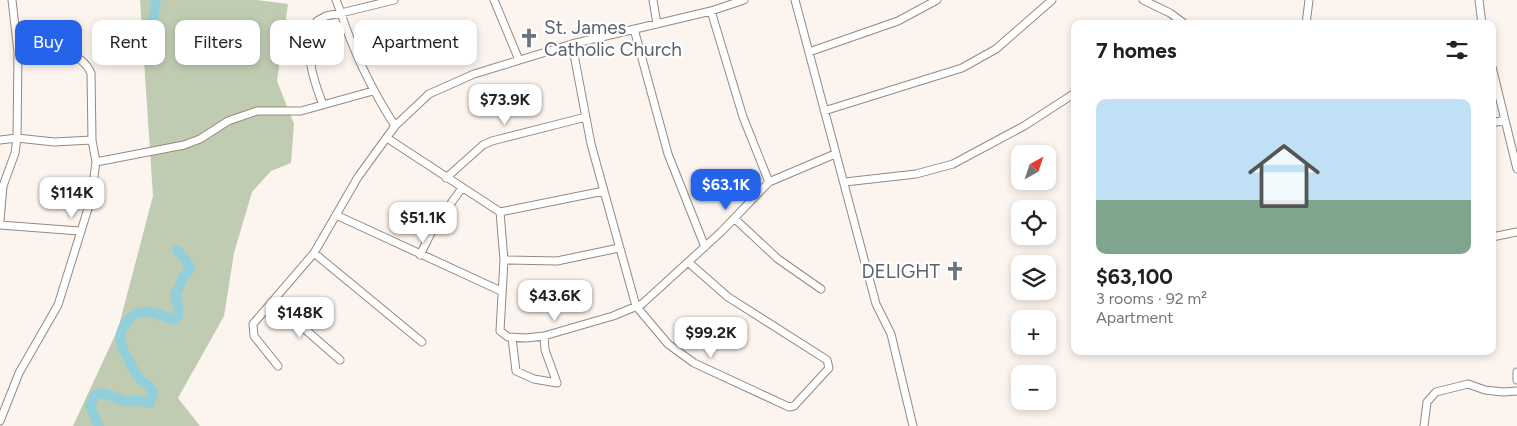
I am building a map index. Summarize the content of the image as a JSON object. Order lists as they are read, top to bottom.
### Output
{
  "places": {
    "church": ["St. James Catholic Church", "DELIGHT"]
  },
  "north": "top right",
  "page": {
    "chip": [
      "Buy",
      "Rent",
      "Filters",
      "New",
      "Apartment"
    ],
    "heading": "7 homes",
    "list": [
      {
        "name": "$63,100",
        "note": "3 rooms · 92 m² · Apartment"
      }
    ],
    "price": [
      "$73.9K",
      "$63.1K",
      "$114K",
      "$51.1K",
      "$43.6K",
      "$148K",
      "$99.2K"
    ],
    "map_buttons": ["+", "−"]
  }
}
